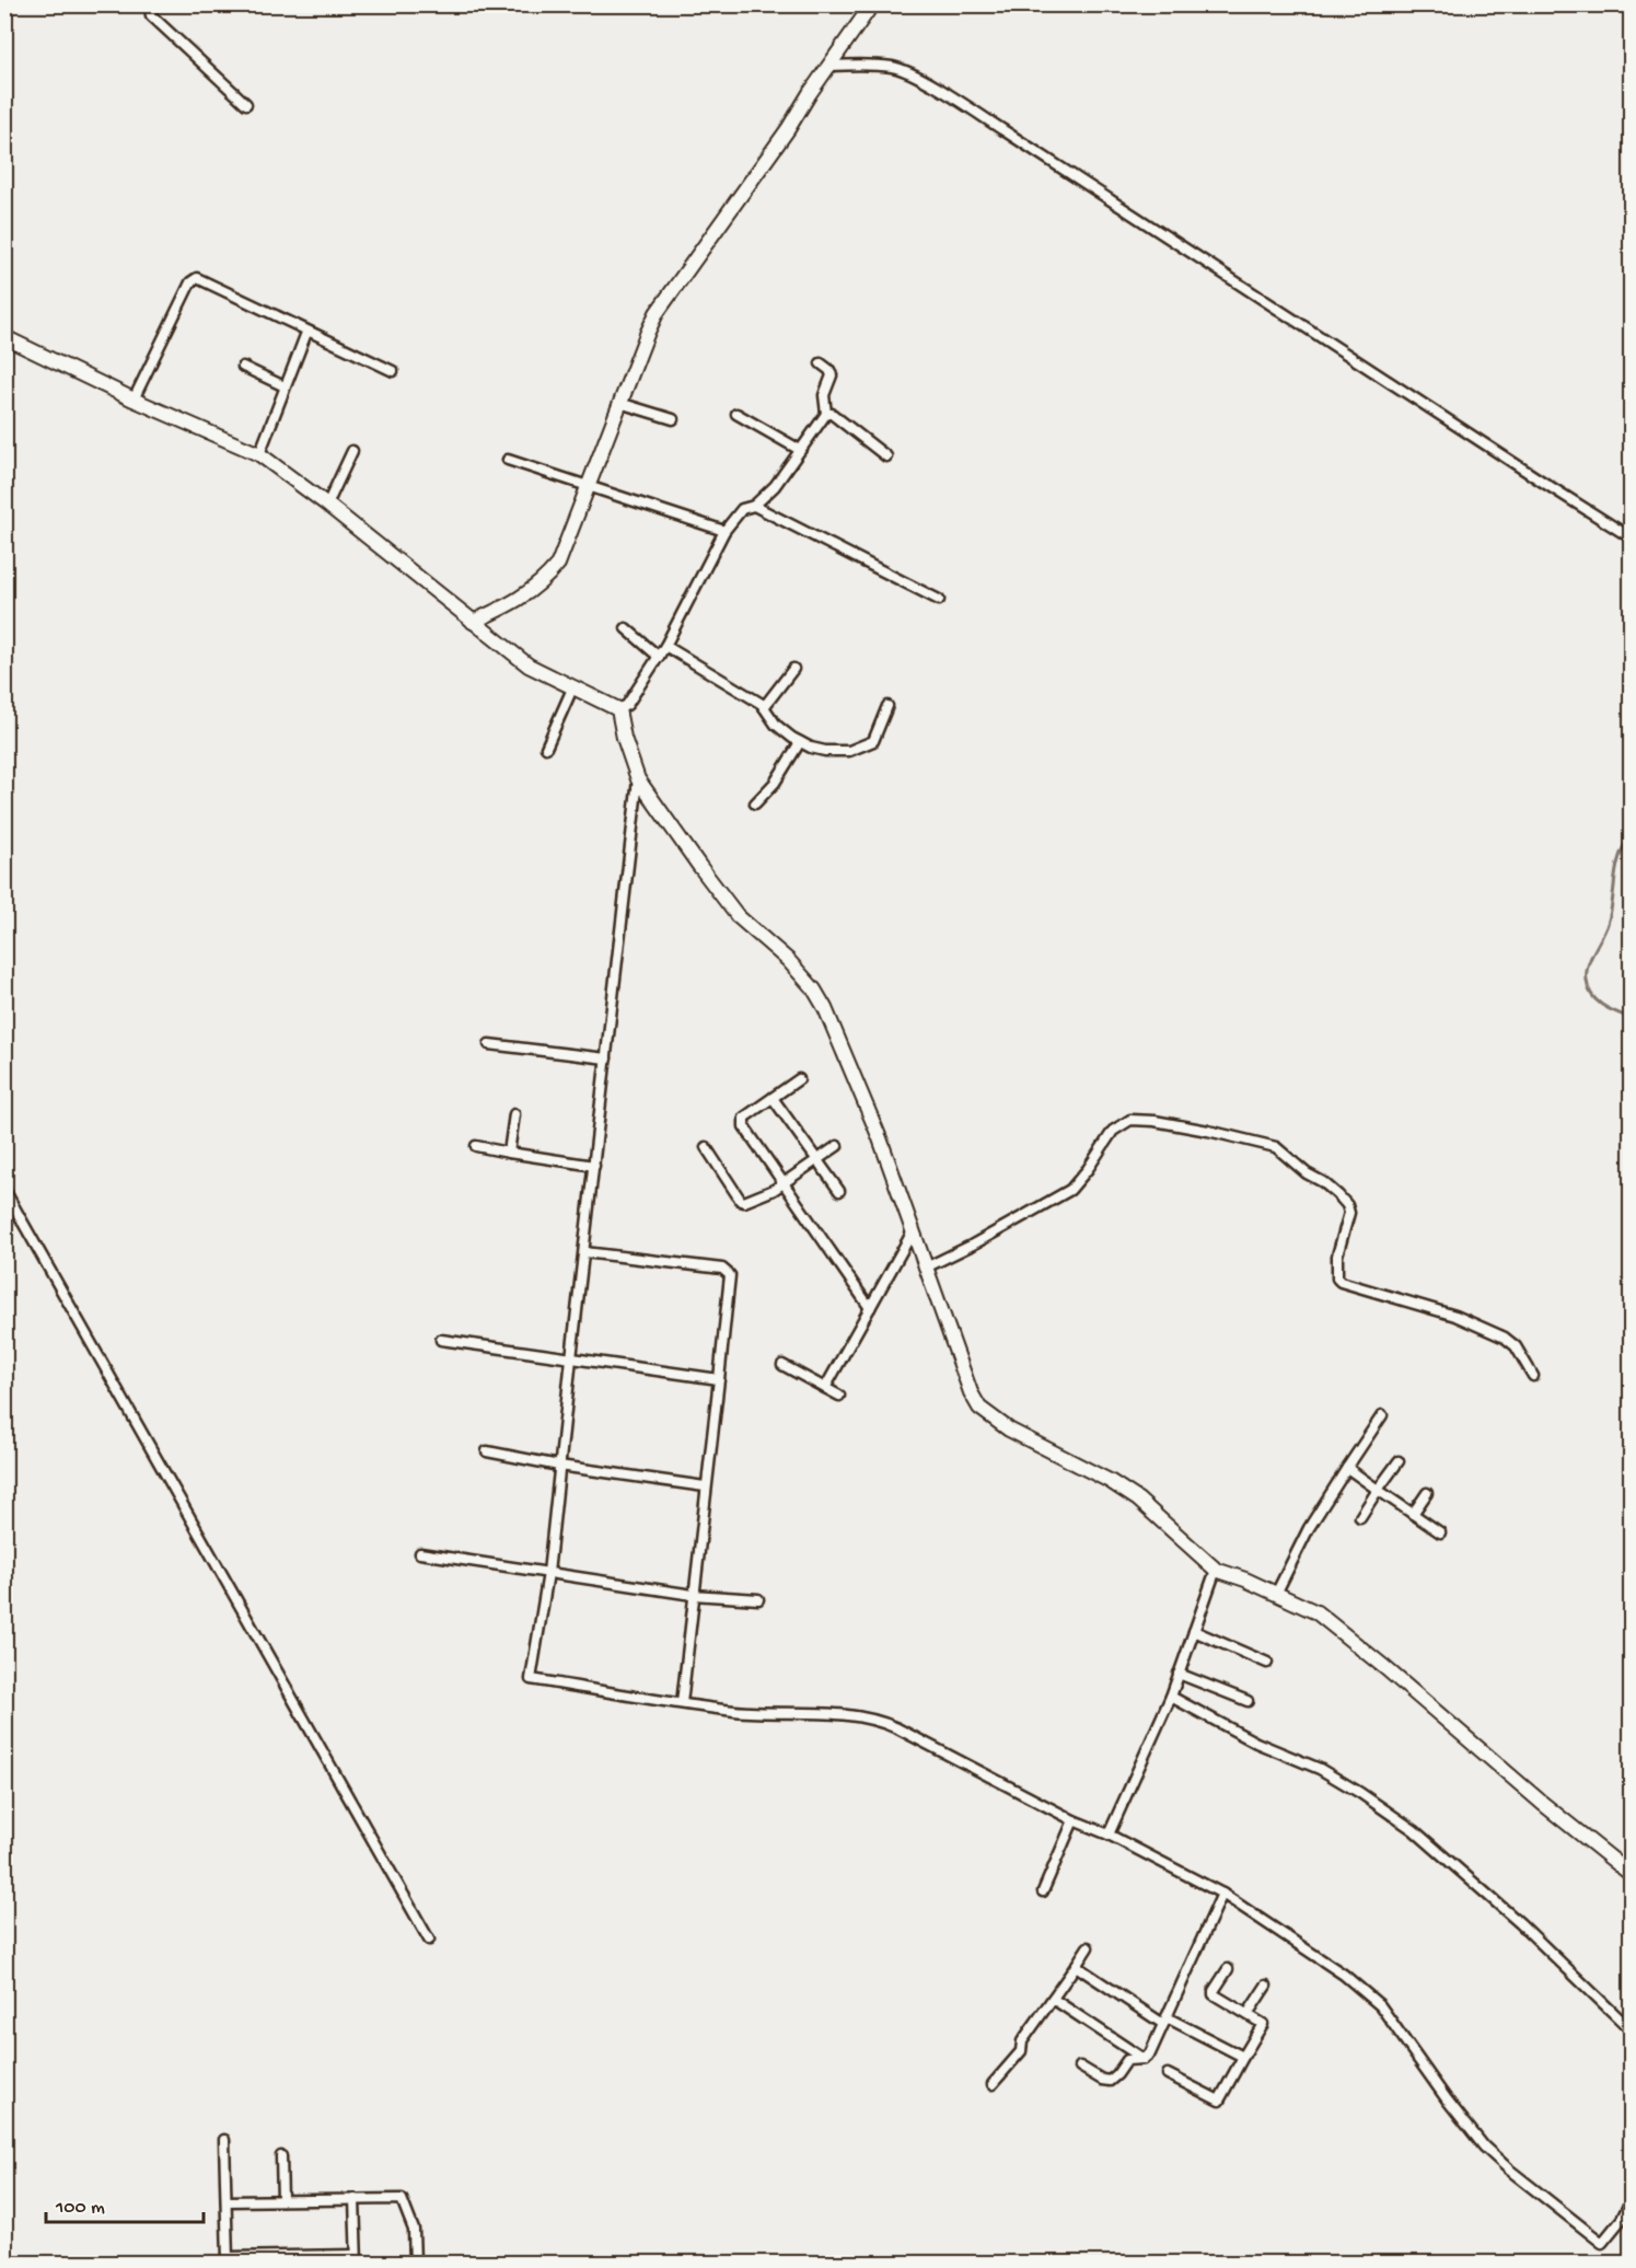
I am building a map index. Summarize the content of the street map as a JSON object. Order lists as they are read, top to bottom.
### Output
{
  "scale_bar": "100 m"
}
